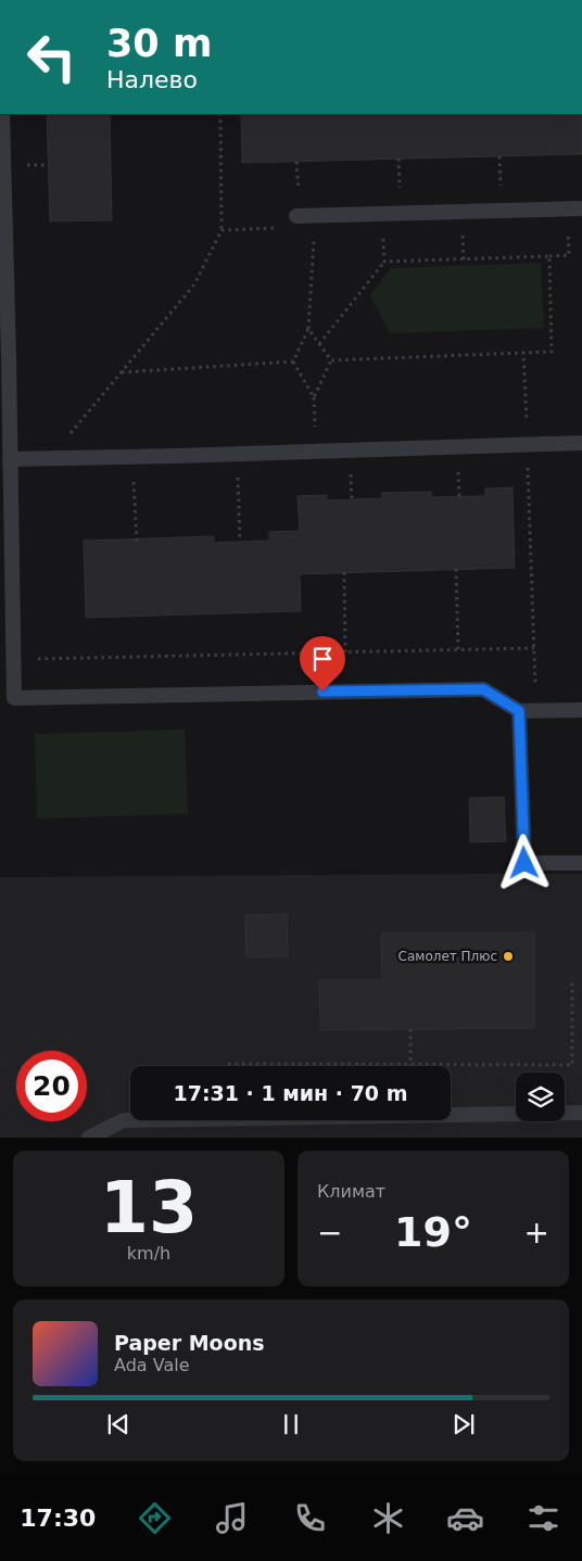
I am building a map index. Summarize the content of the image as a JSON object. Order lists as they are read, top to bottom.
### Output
{
  "places": ["Самолет Плюс"],
  "page": {
    "turn": ["30 m", "Налево"],
    "limit": "20",
    "trip": "17:31 · 1 мин · 70 m",
    "tile": [
      ["13", "km/h"],
      "Климат"
    ],
    "heat": ["−", "19°", "+"],
    "song": ["Paper Moons", "Ada Vale"],
    "tabs": "17:30"
  }
}
